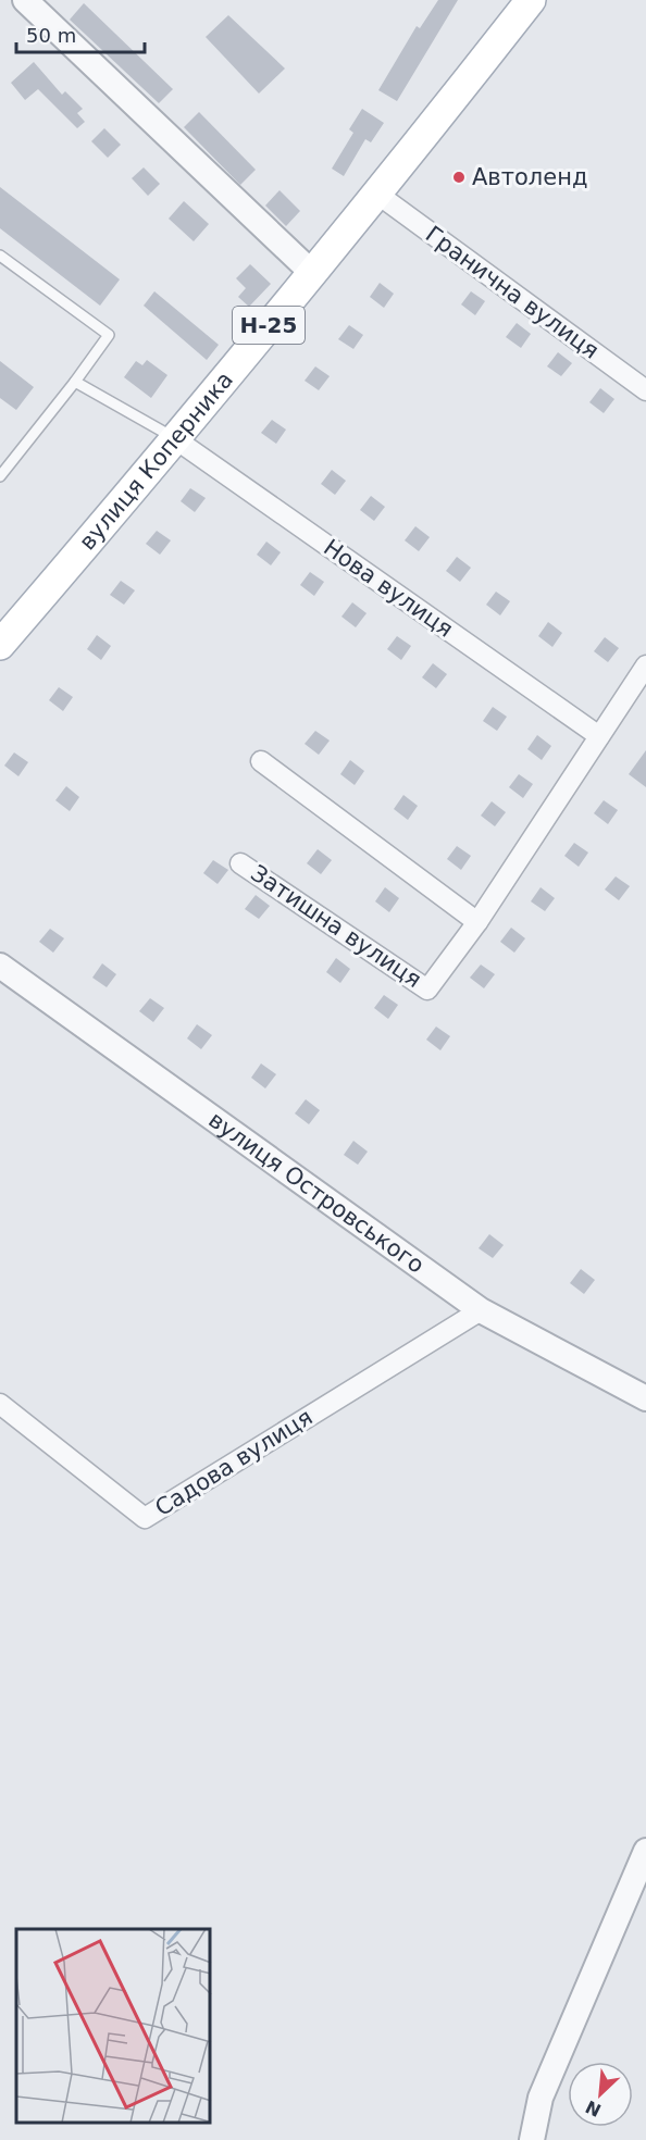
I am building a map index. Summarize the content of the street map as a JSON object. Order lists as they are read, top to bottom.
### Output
{
  "streets": {
    "main road": ["Н-25", "вулиця Коперника"],
    "street": [
      "Гранична вулиця",
      "Нова вулиця",
      "Затишна вулиця",
      "вулиця Островського",
      "Садова вулиця"
    ]
  },
  "crossings": [
    ["Гранична вулиця", "вулиця Коперника"],
    ["вулиця Коперника", "Нова вулиця"],
    ["Нова вулиця", "Затишна вулиця"],
    ["вулиця Островського", "Садова вулиця"]
  ],
  "places": ["Автоленд"],
  "scale_bar": "50 m",
  "north": "bottom left"
}
